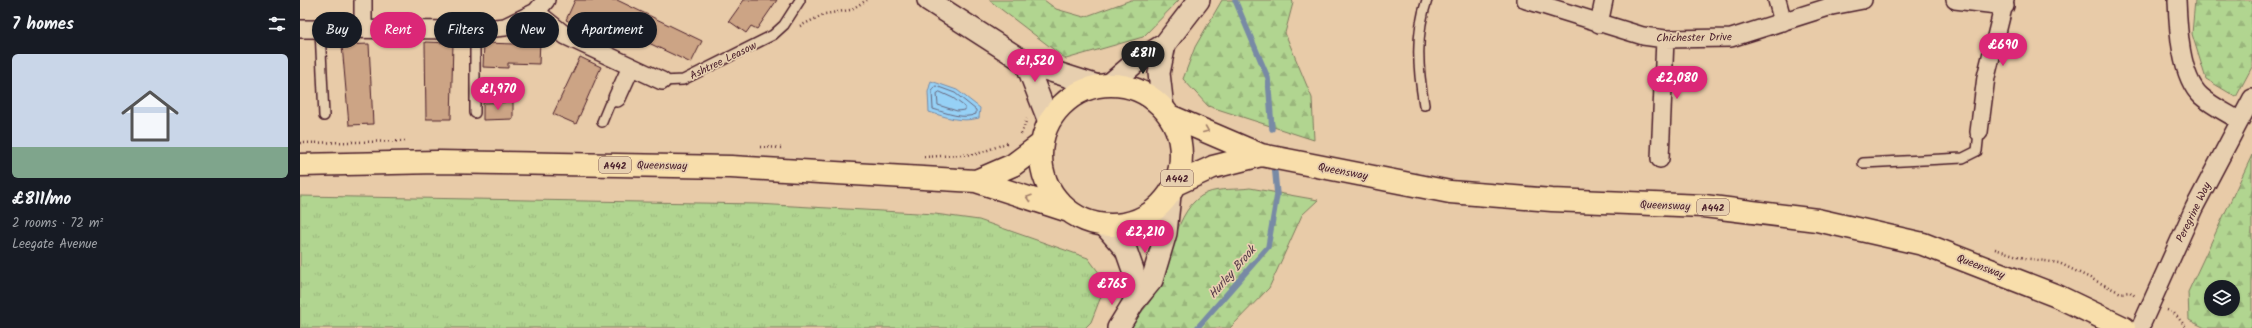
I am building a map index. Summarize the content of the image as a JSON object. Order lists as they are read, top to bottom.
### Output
{
  "streets": {
    "main road": ["A442", "Queensway"],
    "street": ["Chichester Drive", "Ashtree Leasow", "Peregrine Way"]
  },
  "crossings": [
    ["A442", "Queensway"]
  ],
  "water": ["Hurley Brook"],
  "page": {
    "heading": "7 homes",
    "chip": [
      "Buy",
      "Rent",
      "Filters",
      "New",
      "Apartment"
    ],
    "price": [
      "£690",
      "£811",
      "£1,520",
      "£2,080",
      "£1,970",
      "£2,210",
      "£765"
    ],
    "list": [
      {
        "name": "£811/mo",
        "note": "2 rooms · 72 m² · Leegate Avenue"
      }
    ]
  }
}
